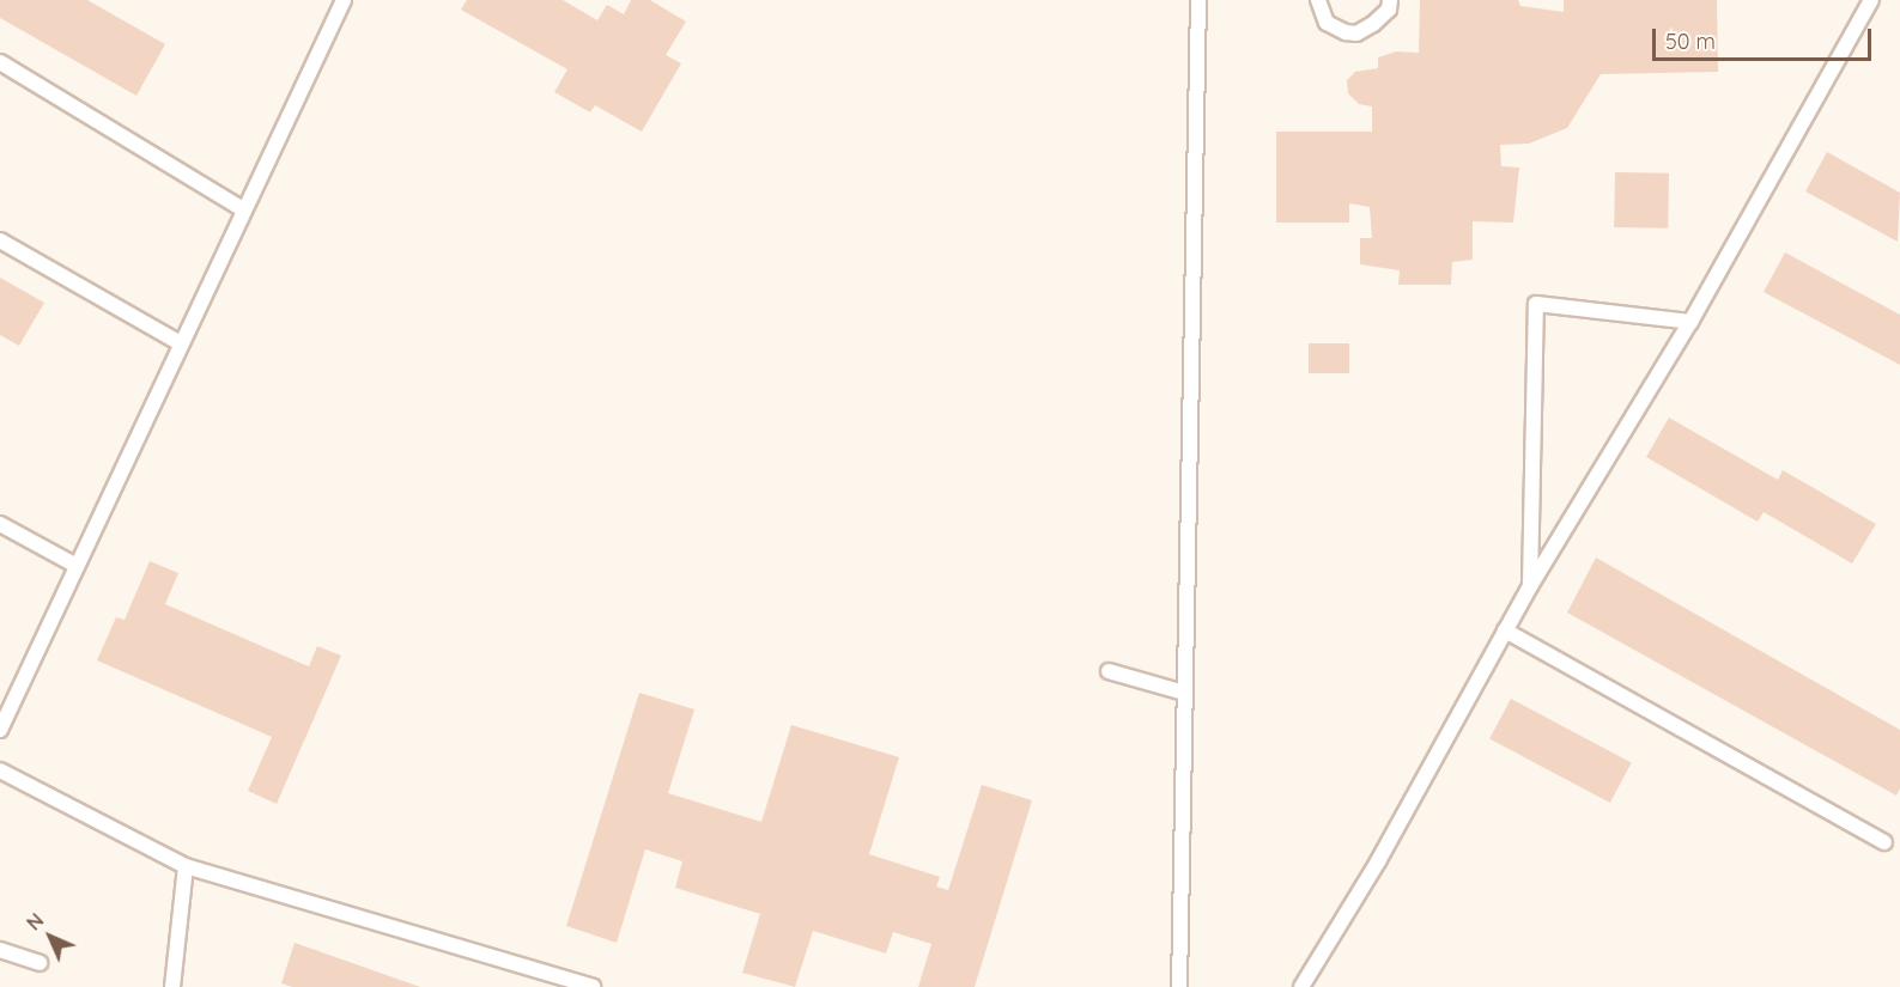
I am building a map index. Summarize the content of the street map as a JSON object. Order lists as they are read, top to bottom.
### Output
{
  "scale_bar": "50 m",
  "north": "top left"
}
